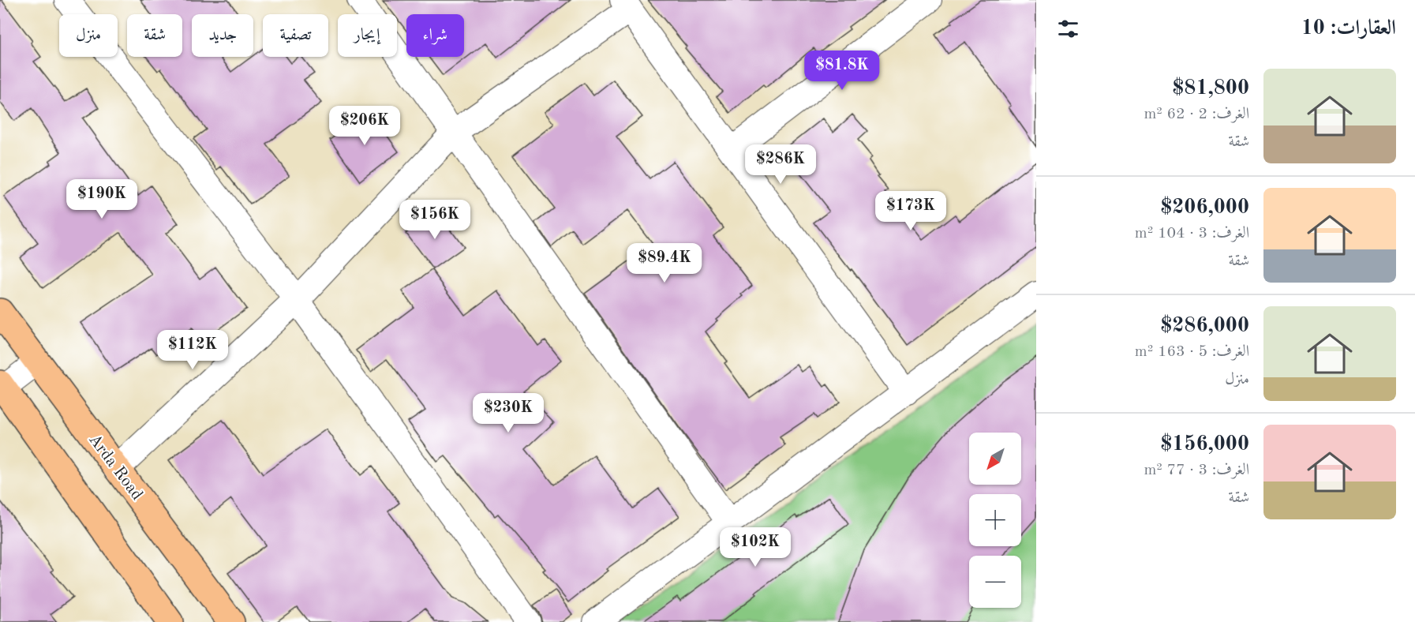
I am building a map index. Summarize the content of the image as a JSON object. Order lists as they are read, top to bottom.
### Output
{
  "streets": {
    "main road": ["Arda Road"]
  },
  "north": "bottom left",
  "page": {
    "heading": "العقارات: 10",
    "chip": [
      "شراء",
      "إيجار",
      "تصفية",
      "جديد",
      "شقة",
      "منزل"
    ],
    "price": [
      "$81.8K",
      "$206K",
      "$286K",
      "$190K",
      "$173K",
      "$156K",
      "$89.4K",
      "$112K",
      "$230K",
      "$102K"
    ],
    "list": [
      {
        "name": "$81,800",
        "note": "الغرف: 2 · 62 m² · شقة"
      },
      {
        "name": "$206,000",
        "note": "الغرف: 3 · 104 m² · شقة"
      },
      {
        "name": "$286,000",
        "note": "الغرف: 5 · 163 m² · منزل"
      },
      {
        "name": "$156,000",
        "note": "الغرف: 3 · 77 m² · شقة"
      }
    ],
    "map_buttons": ["+", "−"]
  }
}
